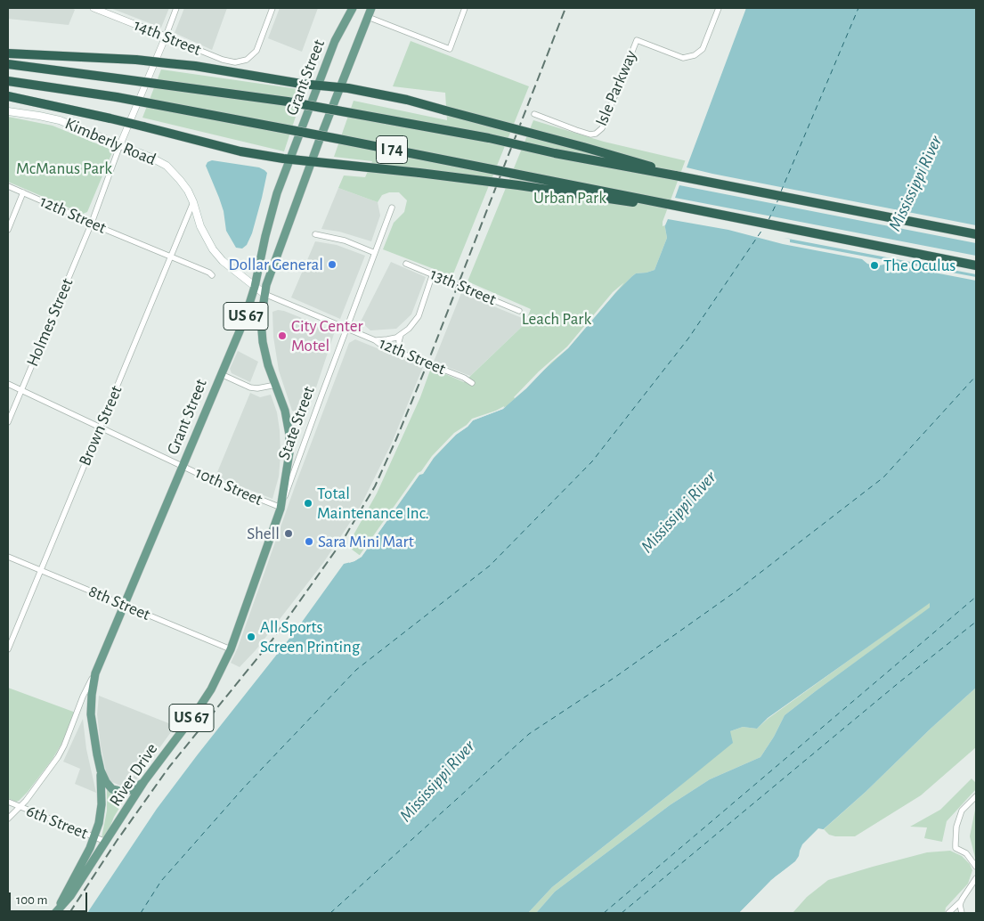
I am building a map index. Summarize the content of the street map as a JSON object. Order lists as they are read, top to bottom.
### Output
{
  "streets": {
    "highway": ["I 74"],
    "main road": [
      "Grant Street",
      "Kimberly Road",
      "12th Street",
      "US 67",
      "State Street",
      "River Drive"
    ],
    "street": [
      "14th Street",
      "Isle Parkway",
      "13th Street",
      "Holmes Street",
      "Brown Street",
      "10th Street",
      "8th Street",
      "6th Street"
    ]
  },
  "crossings": [
    ["Grant Street", "Kimberly Road"],
    ["Grant Street", "12th Street"],
    ["Grant Street", "US 67"],
    ["Grant Street", "10th Street"],
    ["Grant Street", "8th Street"],
    ["Grant Street", "6th Street"],
    ["Kimberly Road", "12th Street"],
    ["Kimberly Road", "Holmes Street"],
    ["Kimberly Road", "Brown Street"],
    ["12th Street", "US 67"],
    ["12th Street", "Holmes Street"],
    ["12th Street", "State Street"],
    ["12th Street", "Brown Street"],
    ["US 67", "State Street"],
    ["US 67", "10th Street"],
    ["US 67", "River Drive"],
    ["US 67", "6th Street"],
    ["Holmes Street", "10th Street"],
    ["State Street", "10th Street"],
    ["State Street", "8th Street"],
    ["State Street", "River Drive"],
    ["Brown Street", "10th Street"],
    ["Brown Street", "8th Street"],
    ["8th Street", "River Drive"],
    ["River Drive", "6th Street"]
  ],
  "water": ["Mississippi River"],
  "parks": ["McManus Park", "Urban Park", "Leach Park"],
  "places": [
    "Dollar General",
    "The Oculus",
    "City Center Motel",
    "Total Maintenance Inc.",
    "Shell",
    "Sara Mini Mart",
    "All Sports Screen Printing"
  ],
  "scale_bar": "100 m"
}
